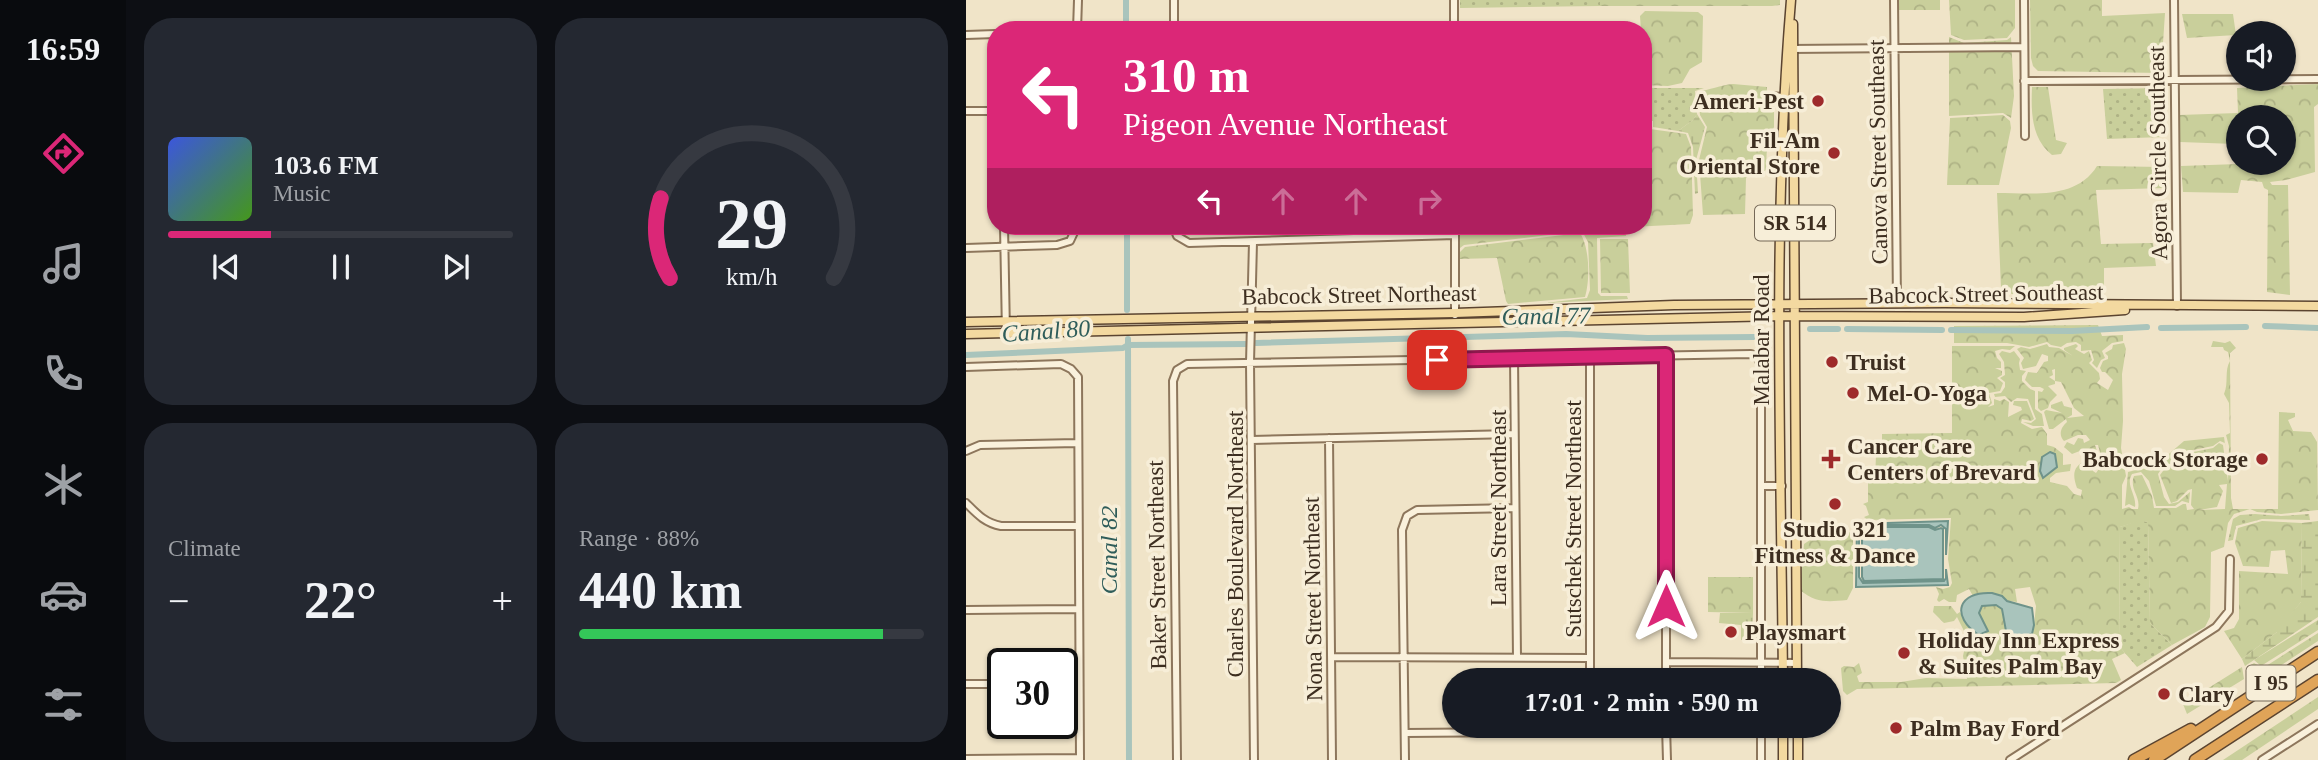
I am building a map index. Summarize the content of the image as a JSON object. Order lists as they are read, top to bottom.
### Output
{
  "streets": {
    "highway": ["I 95"],
    "main road": [
      "SR 514",
      "Babcock Street Southeast",
      "Babcock Street Northeast",
      "Malabar Road"
    ],
    "street": [
      "Canova Street Southeast",
      "Agora Circle Southeast",
      "Lara Street Northeast",
      "Sutschek Street Northeast",
      "Charles Boulevard Northeast",
      "Baker Street Northeast",
      "Nona Street Northeast"
    ]
  },
  "crossings": [
    ["Canova Street Southeast", "Babcock Street Southeast"],
    ["Agora Circle Southeast", "Babcock Street Southeast"],
    ["Babcock Street Southeast", "Babcock Street Northeast"],
    ["Babcock Street Southeast", "Malabar Road"],
    ["Babcock Street Northeast", "Malabar Road"],
    ["Babcock Street Northeast", "Charles Boulevard Northeast"],
    ["Charles Boulevard Northeast", "Baker Street Northeast"]
  ],
  "water": ["Canal 77", "Canal 80", "Canal 82"],
  "places": {
    "other": [
      "Ameri-Pest",
      "Fil-Am Oriental Store",
      "Truist",
      "Mel-O-Yoga",
      "Babcock Storage",
      "Studio 321 Fitness & Dance",
      "Playsmart",
      "Holiday Inn Express & Suites Palm Bay",
      "Clary",
      "Palm Bay Ford"
    ],
    "health": ["Cancer Care Centers of Brevard"]
  },
  "page": {
    "tabs": "16:59",
    "turn": ["310 m", "Pigeon Avenue Northeast"],
    "song": ["103.6 FM", "Music"],
    "tile": [
      "Climate",
      ["Range · 88%", "440 km"]
    ],
    "heat": ["−", "22°", "+"],
    "limit": "30",
    "trip": "17:01 · 2 min · 590 m",
    "gauge": ["29", "km/h"]
  }
}
